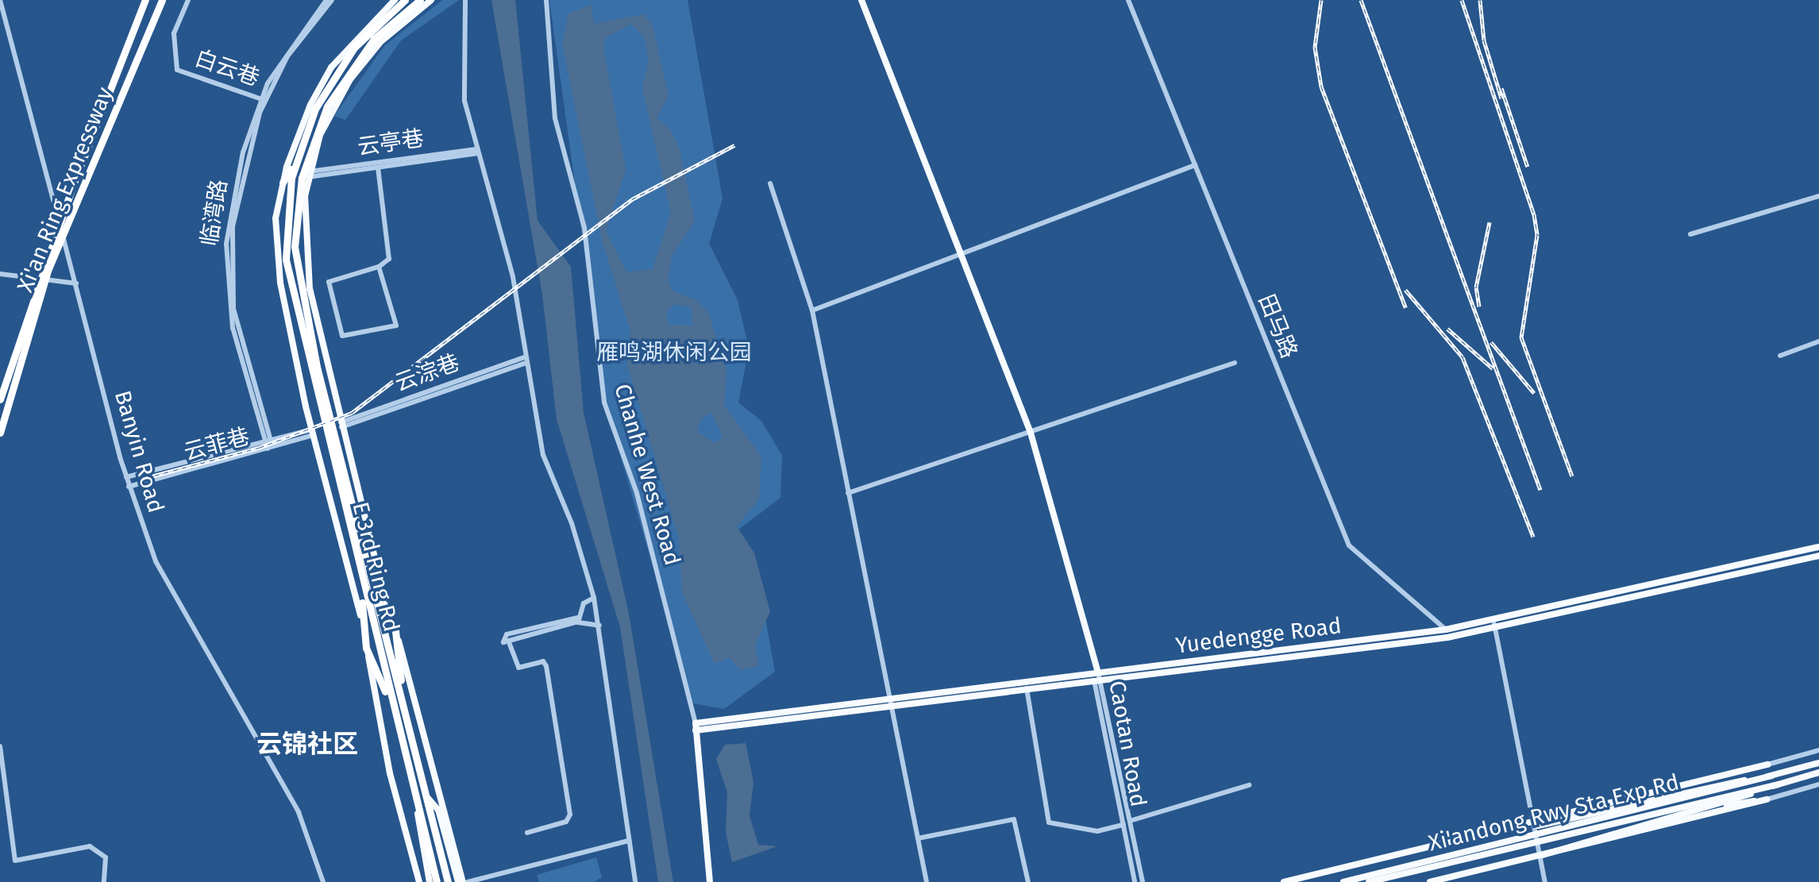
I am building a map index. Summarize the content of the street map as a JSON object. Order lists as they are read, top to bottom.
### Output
{
  "streets": {
    "highway": ["Xi'an Ring Expressway", "E 3rd Ring Rd"],
    "main road": ["Chanhe West Road", "Yuedengge Road", "Xi'andong Rwy Sta Exp Rd"],
    "street": [
      "白云巷",
      "云亭巷",
      "临湾路",
      "田马路",
      "云淙巷",
      "云菲巷",
      "Banyin Road",
      "Caotan Road"
    ]
  },
  "crossings": [
    ["白云巷", "临湾路"],
    ["临湾路", "云菲巷"],
    ["田马路", "Yuedengge Road"],
    ["云菲巷", "Banyin Road"],
    ["Chanhe West Road", "Yuedengge Road"],
    ["Yuedengge Road", "Caotan Road"]
  ],
  "districts": ["云锦社区"],
  "parks": ["雁鸣湖休闲公园"]
}
